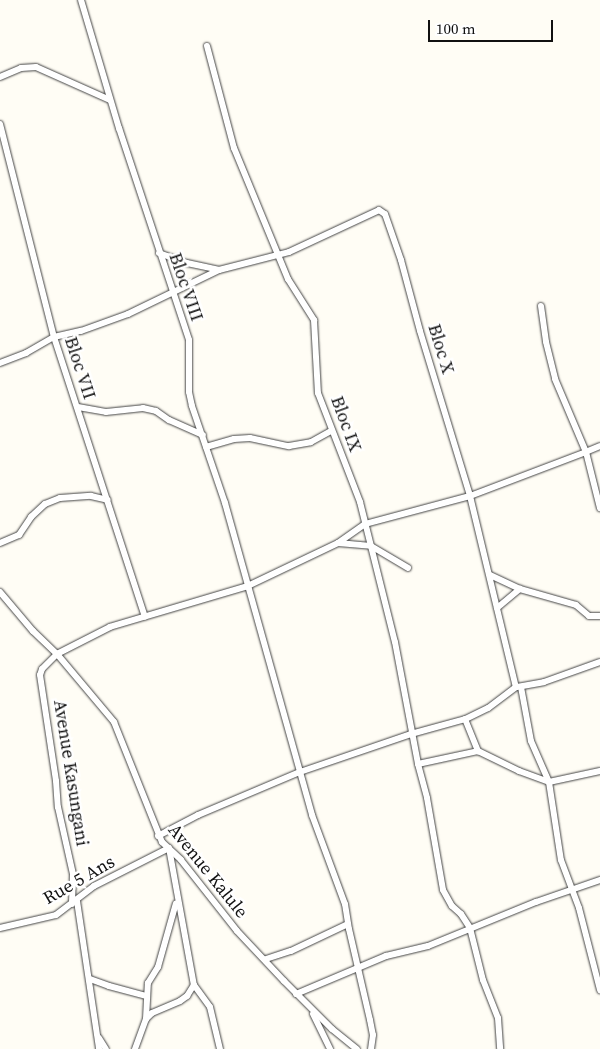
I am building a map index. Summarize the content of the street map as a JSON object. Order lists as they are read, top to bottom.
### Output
{
  "streets": {
    "street": [
      "Bloc VIII",
      "Bloc X",
      "Bloc VII",
      "Bloc IX",
      "Avenue Kasungani",
      "Avenue Kalule",
      "Rue 5 Ans"
    ]
  },
  "crossings": [
    ["Bloc X", "Bloc IX"],
    ["Avenue Kasungani", "Avenue Kalule"],
    ["Avenue Kasungani", "Rue 5 Ans"],
    ["Avenue Kalule", "Rue 5 Ans"]
  ],
  "scale_bar": "100 m"
}
